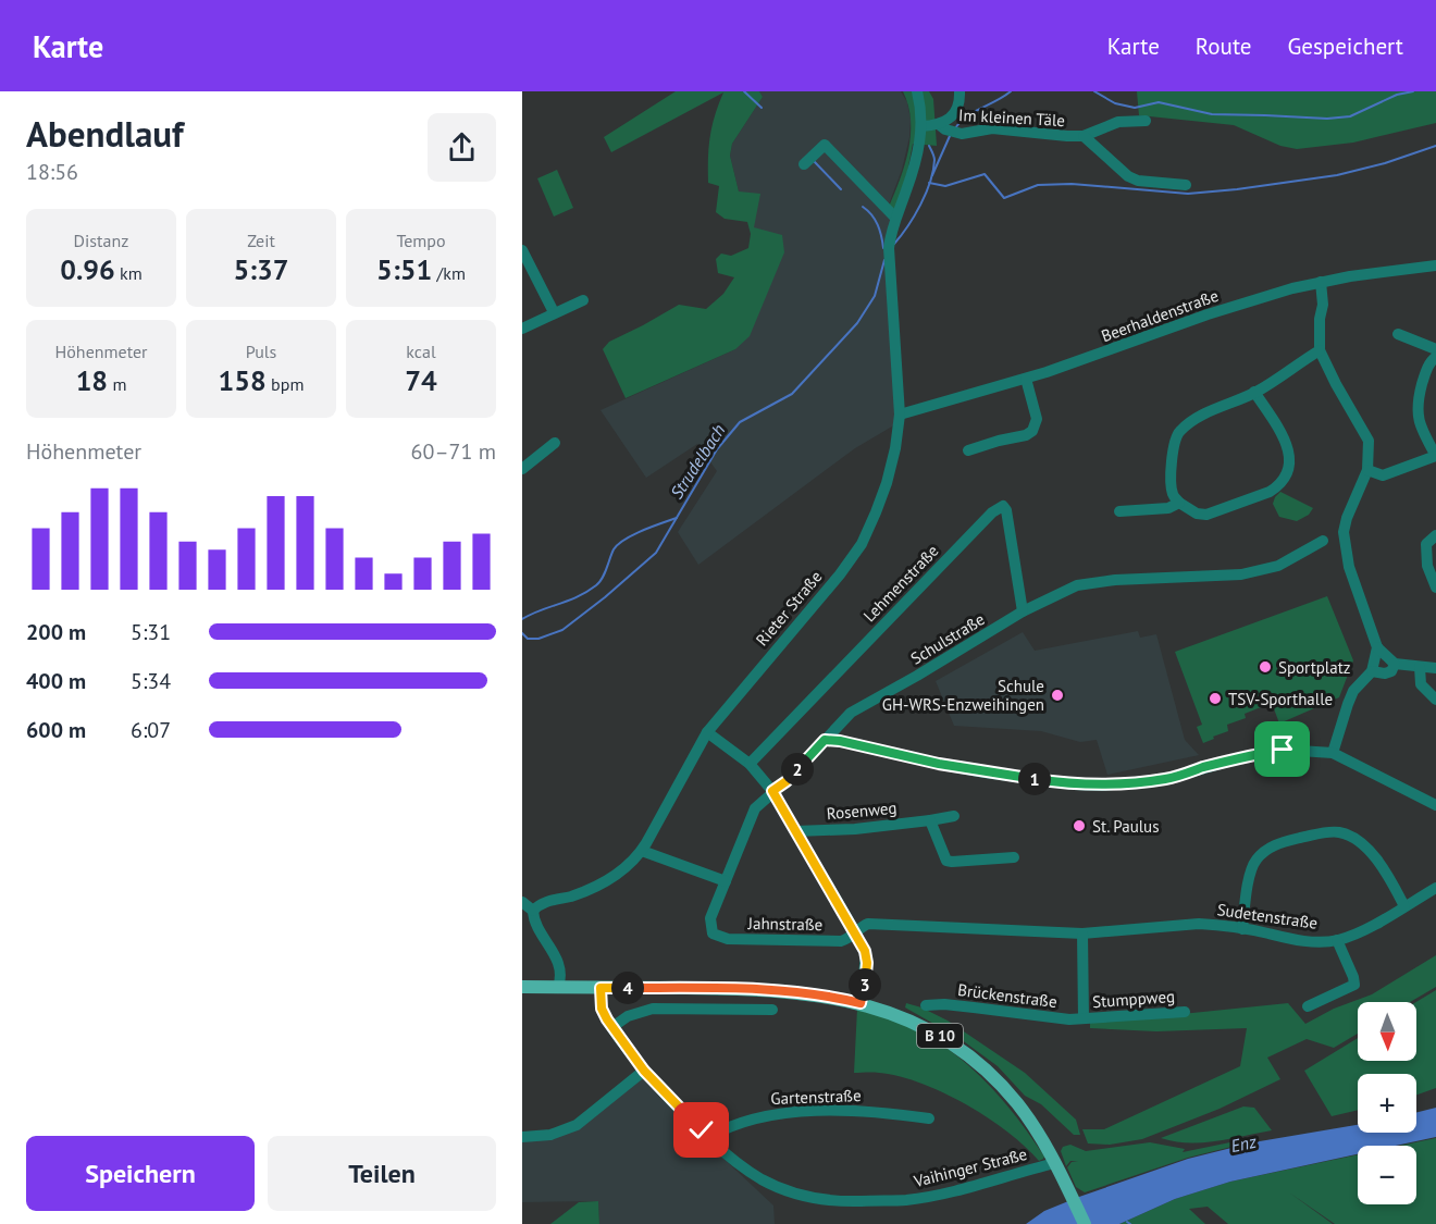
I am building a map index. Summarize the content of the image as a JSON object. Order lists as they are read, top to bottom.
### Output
{
  "streets": {
    "main road": ["B 10"],
    "street": [
      "Im kleinen Täle",
      "Beerhaldenstraße",
      "Lehmenstraße",
      "Rieter Straße",
      "Schulstraße",
      "Rosenweg",
      "Sudetenstraße",
      "Jahnstraße",
      "Brückenstraße",
      "Stumppweg",
      "Gartenstraße",
      "Vaihinger Straße"
    ]
  },
  "crossings": [
    ["Im kleinen Täle", "Rieter Straße"],
    ["Beerhaldenstraße", "Rieter Straße"],
    ["Lehmenstraße", "Schulstraße"],
    ["Schulstraße", "Jahnstraße"],
    ["Sudetenstraße", "Jahnstraße"],
    ["Brückenstraße", "Stumppweg"],
    ["B 10", "Vaihinger Straße"],
    ["Gartenstraße", "Vaihinger Straße"]
  ],
  "water": ["Strudelbach", "Enz"],
  "places": [
    "Sportplatz",
    "Schule GH-WRS-Enzweihingen",
    "TSV-Sporthalle",
    "St. Paulus"
  ],
  "north": "bottom",
  "page": {
    "header": "Karte",
    "nav": ["Karte", "Route", "Gespeichert"],
    "heading": ["Abendlauf", "18:56"],
    "stats": [
      ["Distanz", "0.96 km"],
      ["Zeit", "5:37"],
      ["Tempo", "5:51 /km"],
      ["Höhenmeter", "18 m"],
      ["Puls", "158 bpm"],
      ["kcal", "74"]
    ],
    "chart": ["Höhenmeter", "60–71 m"],
    "list": [
      {
        "name": "200 m",
        "note": "5:31"
      },
      {
        "name": "400 m",
        "note": "5:34"
      },
      {
        "name": "600 m",
        "note": "6:07"
      }
    ],
    "pins": [
      "2",
      "1",
      "3",
      "4"
    ],
    "map_buttons": ["+", "−"],
    "buttons": ["Speichern", "Teilen"]
  }
}
